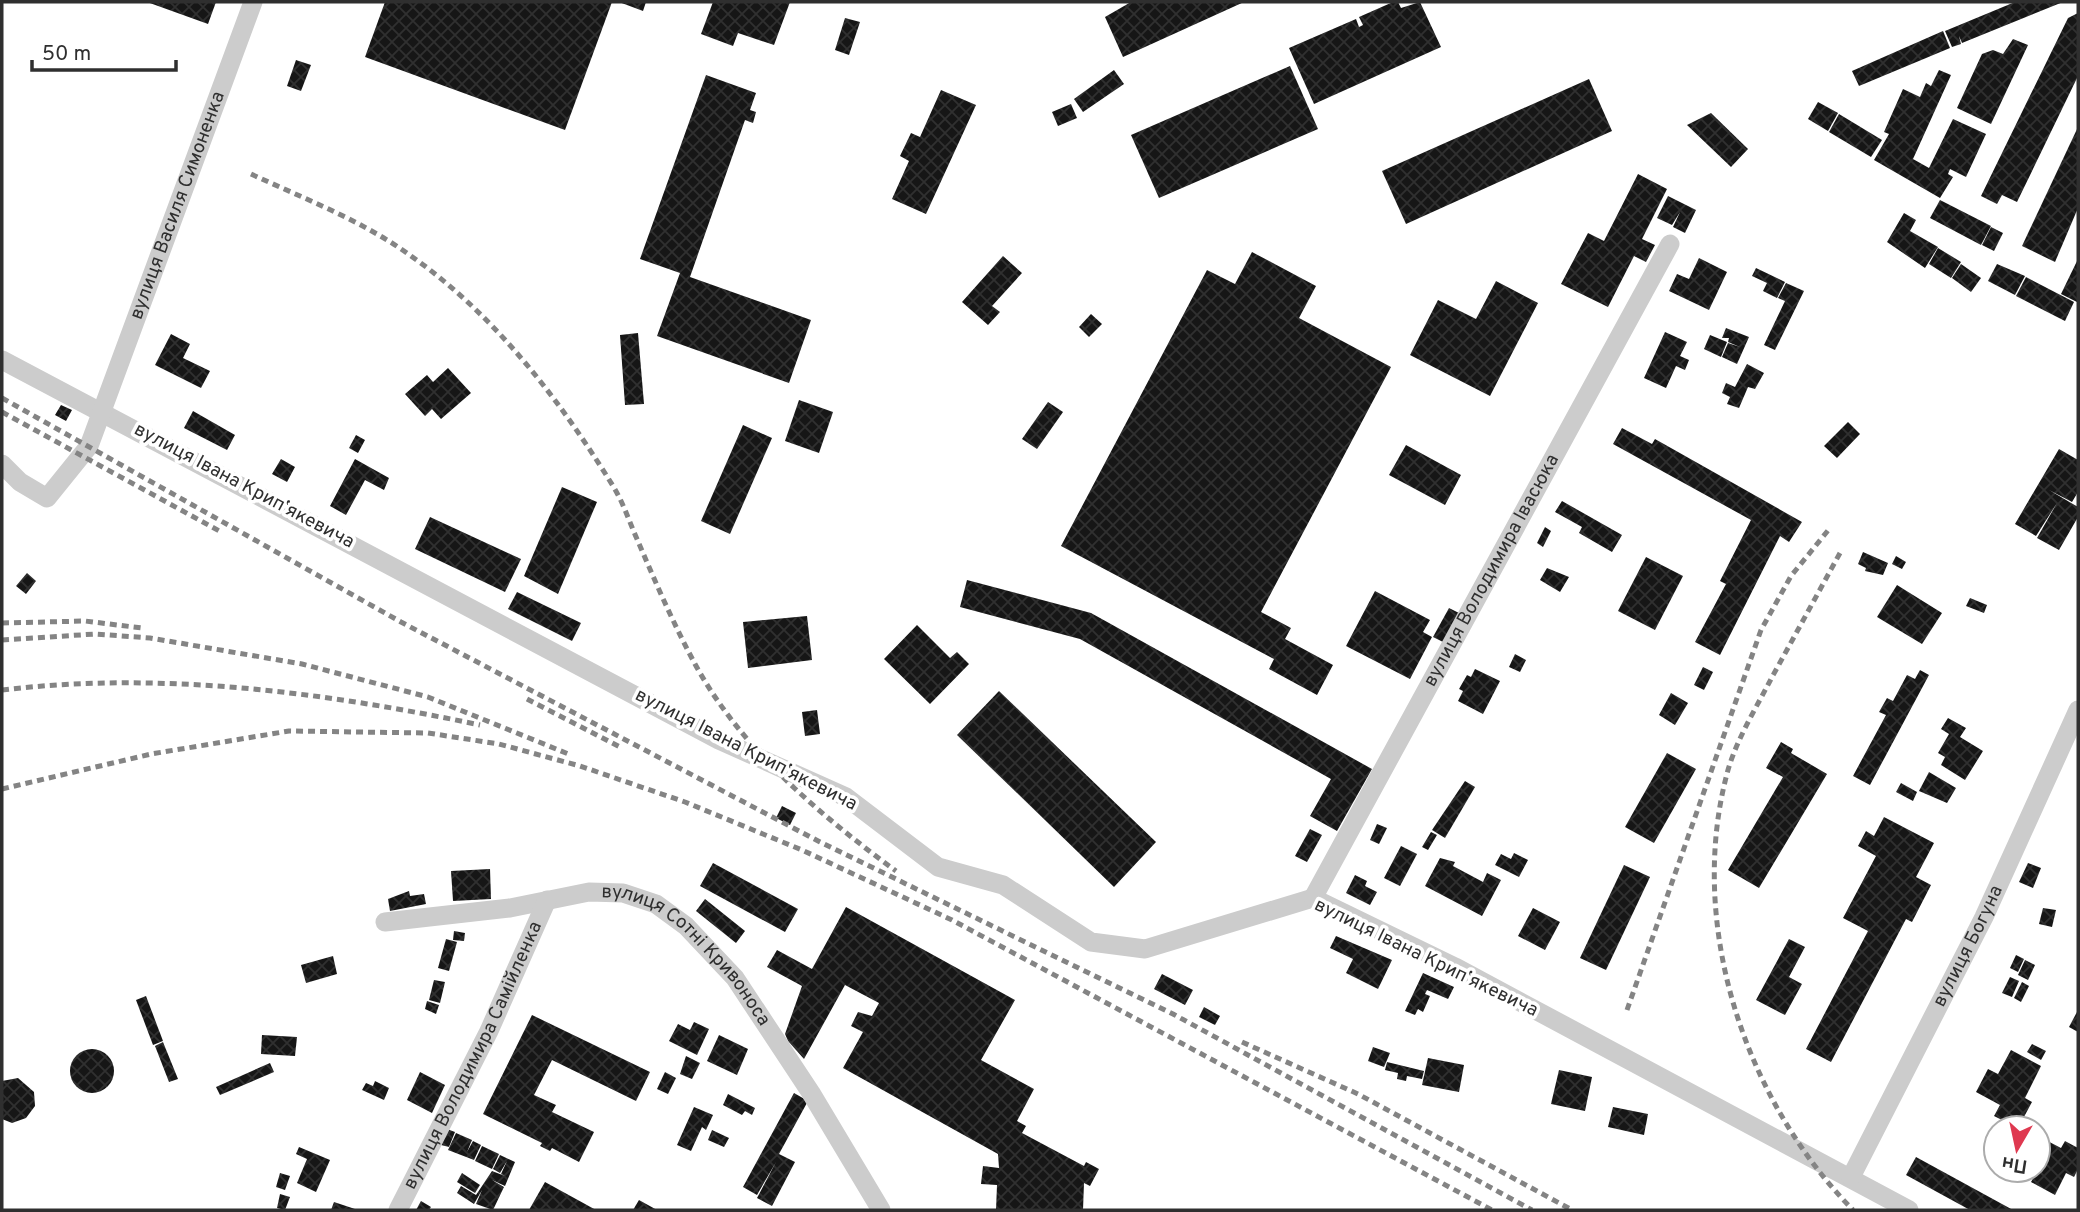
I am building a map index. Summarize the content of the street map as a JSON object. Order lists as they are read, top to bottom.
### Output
{
  "streets": {
    "street": [
      "вулиця Василя Симоненка",
      "вулиця Івана Крипʼякевича",
      "вулиця Володимира Івасюка",
      "вулиця Богуна",
      "вулиця Сотні Кривоноса",
      "вулиця Володимира Самійленка"
    ]
  },
  "crossings": [
    ["вулиця Василя Симоненка", "вулиця Івана Крипʼякевича"],
    ["вулиця Івана Крипʼякевича", "вулиця Володимира Івасюка"],
    ["вулиця Івана Крипʼякевича", "вулиця Богуна"],
    ["вулиця Сотні Кривоноса", "вулиця Володимира Самійленка"]
  ],
  "scale_bar": "50 m",
  "north": "bottom"
}
